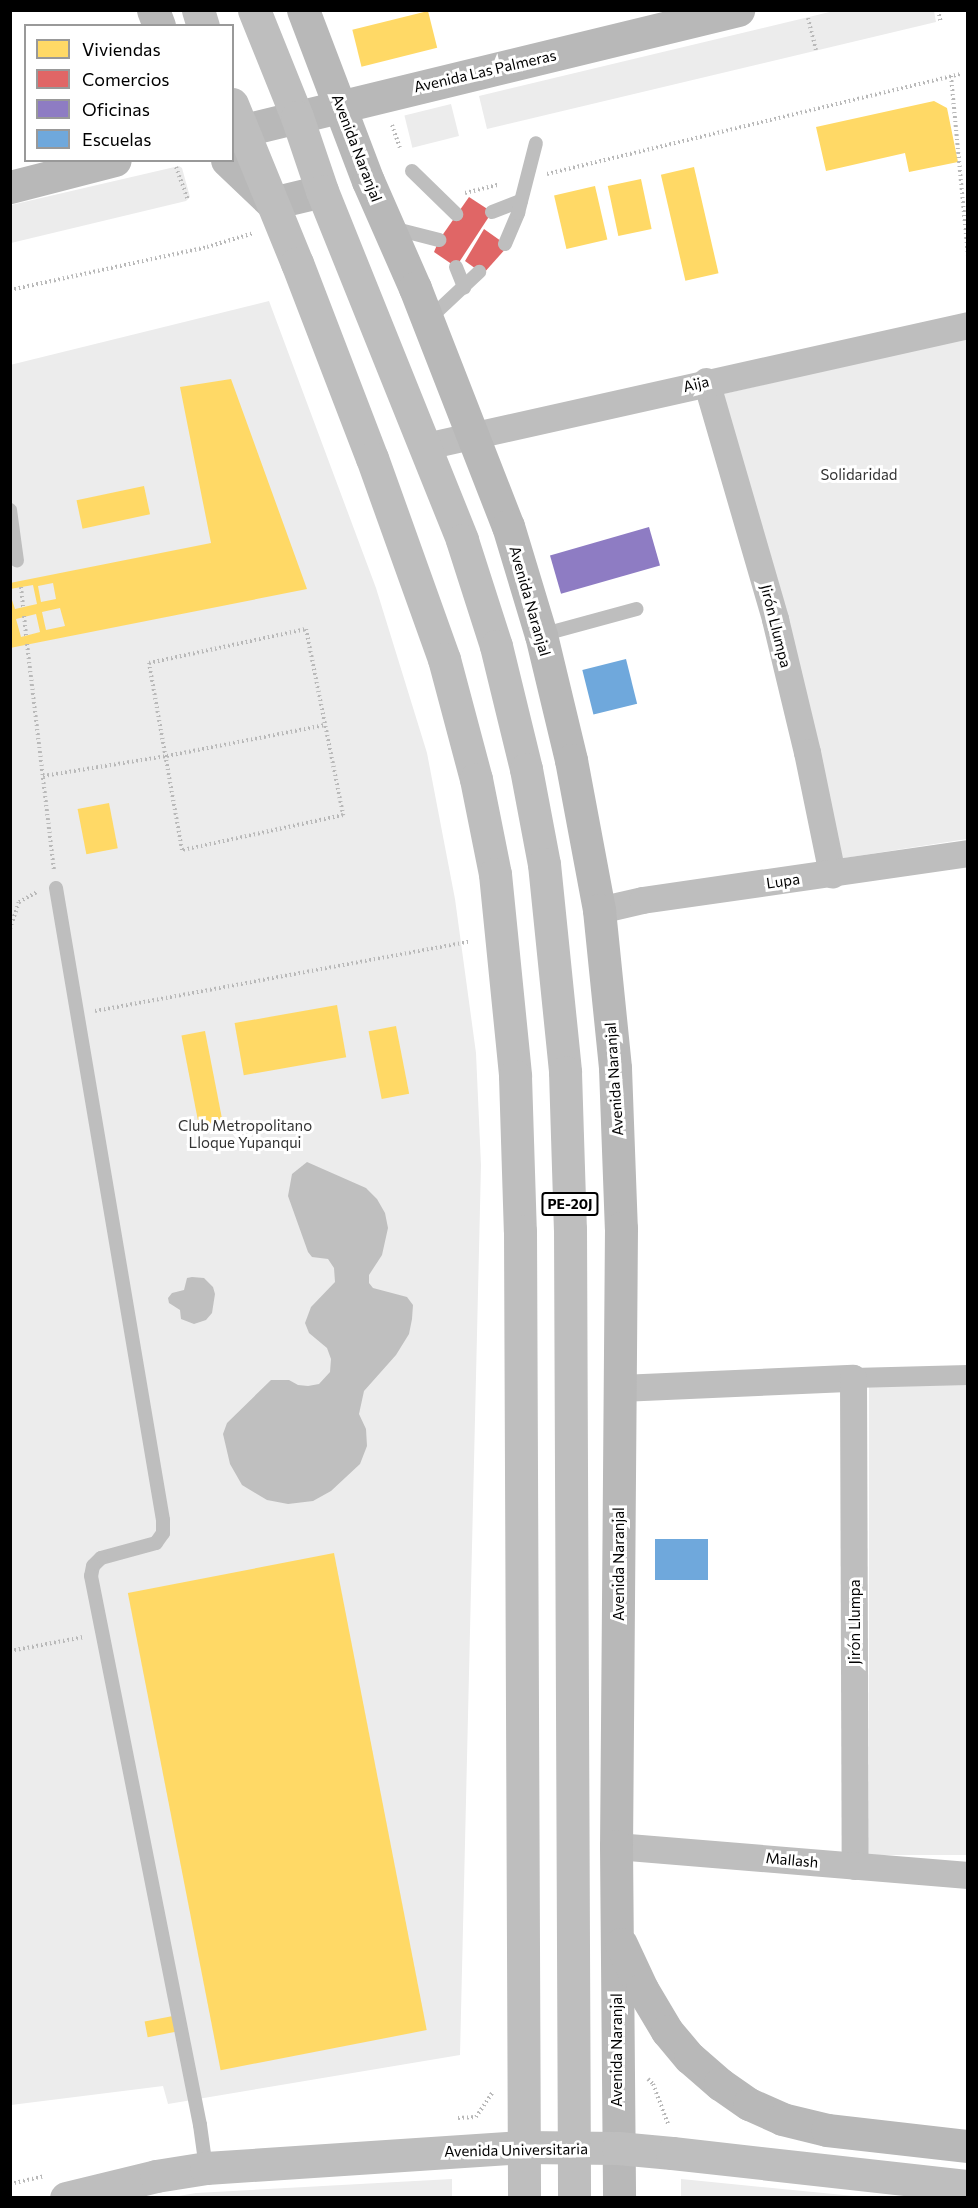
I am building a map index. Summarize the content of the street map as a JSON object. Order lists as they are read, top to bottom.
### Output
{
  "streets": {
    "main road": [
      "Avenida Las Palmeras",
      "Avenida Naranjal",
      "PE-20J",
      "Avenida Universitaria"
    ],
    "street": [
      "Aija",
      "Jirón Llumpa",
      "Lupa",
      "Mallash"
    ]
  },
  "crossings": [
    ["Avenida Las Palmeras", "Avenida Naranjal"],
    ["Avenida Las Palmeras", "PE-20J"],
    ["Avenida Naranjal", "Aija"],
    ["Avenida Naranjal", "Lupa"],
    ["Avenida Naranjal", "Mallash"],
    ["Avenida Naranjal", "Avenida Universitaria"],
    ["Aija", "Jirón Llumpa"],
    ["Aija", "PE-20J"],
    ["Jirón Llumpa", "Lupa"],
    ["Jirón Llumpa", "Mallash"],
    ["PE-20J", "Avenida Universitaria"]
  ],
  "parks": ["Solidaridad", "Club Metropolitano Lloque Yupanqui"],
  "legend": [
    "Viviendas",
    "Comercios",
    "Oficinas",
    "Escuelas"
  ]
}
